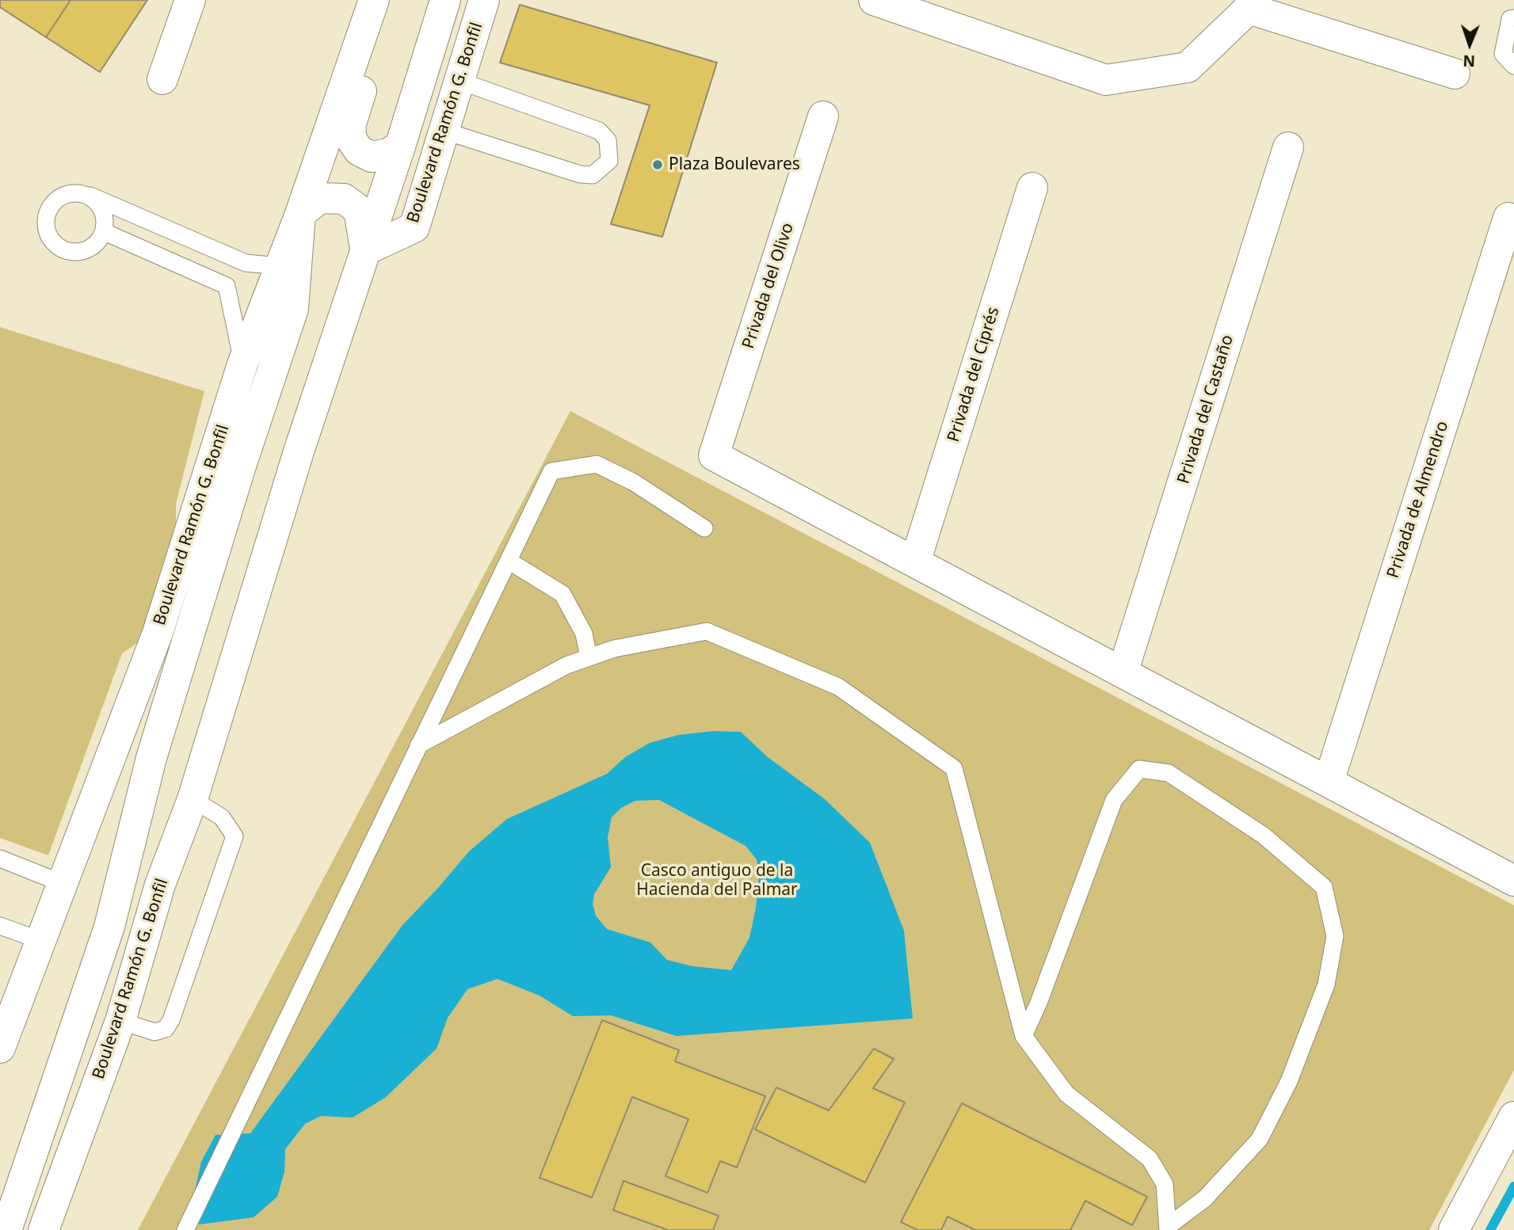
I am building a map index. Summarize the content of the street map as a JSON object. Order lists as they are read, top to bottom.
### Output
{
  "streets": {
    "main road": [
      "Boulevard Ramón G. Bonfil",
      "Privada del Olivo",
      "Privada del Ciprés",
      "Privada del Castaño",
      "Privada de Almendro"
    ]
  },
  "crossings": [
    ["Privada del Olivo", "Privada del Ciprés"]
  ],
  "parks": ["Casco antiguo de la Hacienda del Palmar"],
  "places": ["Plaza Boulevares"],
  "north": "bottom"
}
